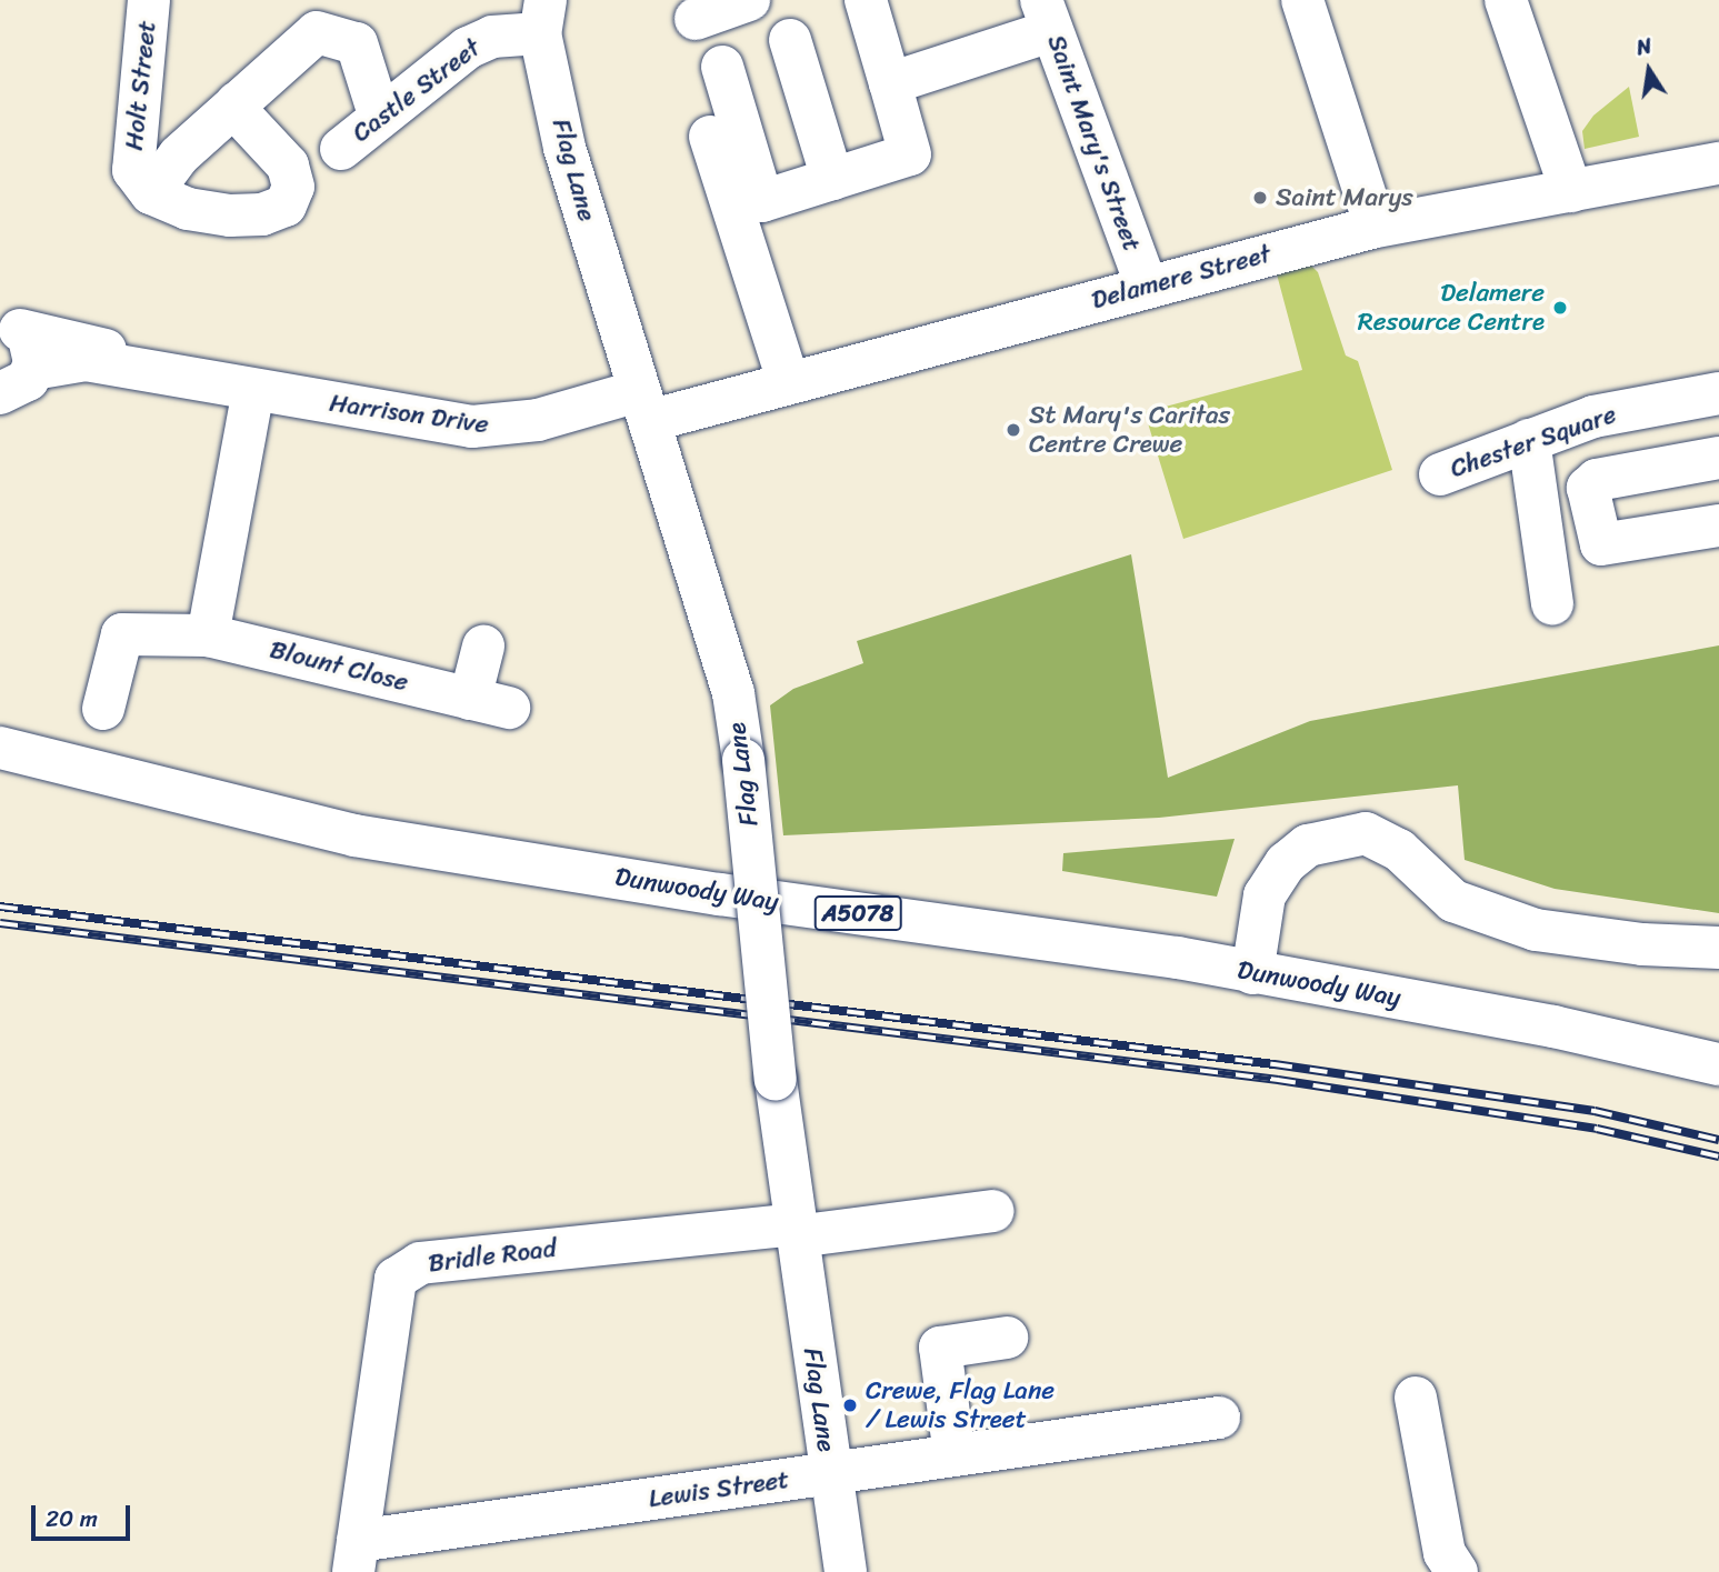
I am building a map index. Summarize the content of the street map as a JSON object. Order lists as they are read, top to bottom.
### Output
{
  "streets": {
    "street": [
      "Holt Street",
      "Castle Street",
      "Saint Mary's Street",
      "Flag Lane",
      "Delamere Street",
      "Harrison Drive",
      "Chester Square",
      "Blount Close",
      "Dunwoody Way",
      "A5078",
      "Bridle Road",
      "Lewis Street"
    ]
  },
  "crossings": [
    ["Castle Street", "Flag Lane"],
    ["Saint Mary's Street", "Delamere Street"],
    ["Flag Lane", "Delamere Street"],
    ["Flag Lane", "Harrison Drive"],
    ["Flag Lane", "Bridle Road"],
    ["Flag Lane", "Lewis Street"],
    ["Delamere Street", "Harrison Drive"],
    ["Bridle Road", "Lewis Street"]
  ],
  "places": [
    "Saint Marys",
    "Delamere Resource Centre",
    "St Mary's Caritas Centre Crewe",
    "Crewe, Flag Lane / Lewis Street"
  ],
  "scale_bar": "20 m",
  "north": "top"
}
